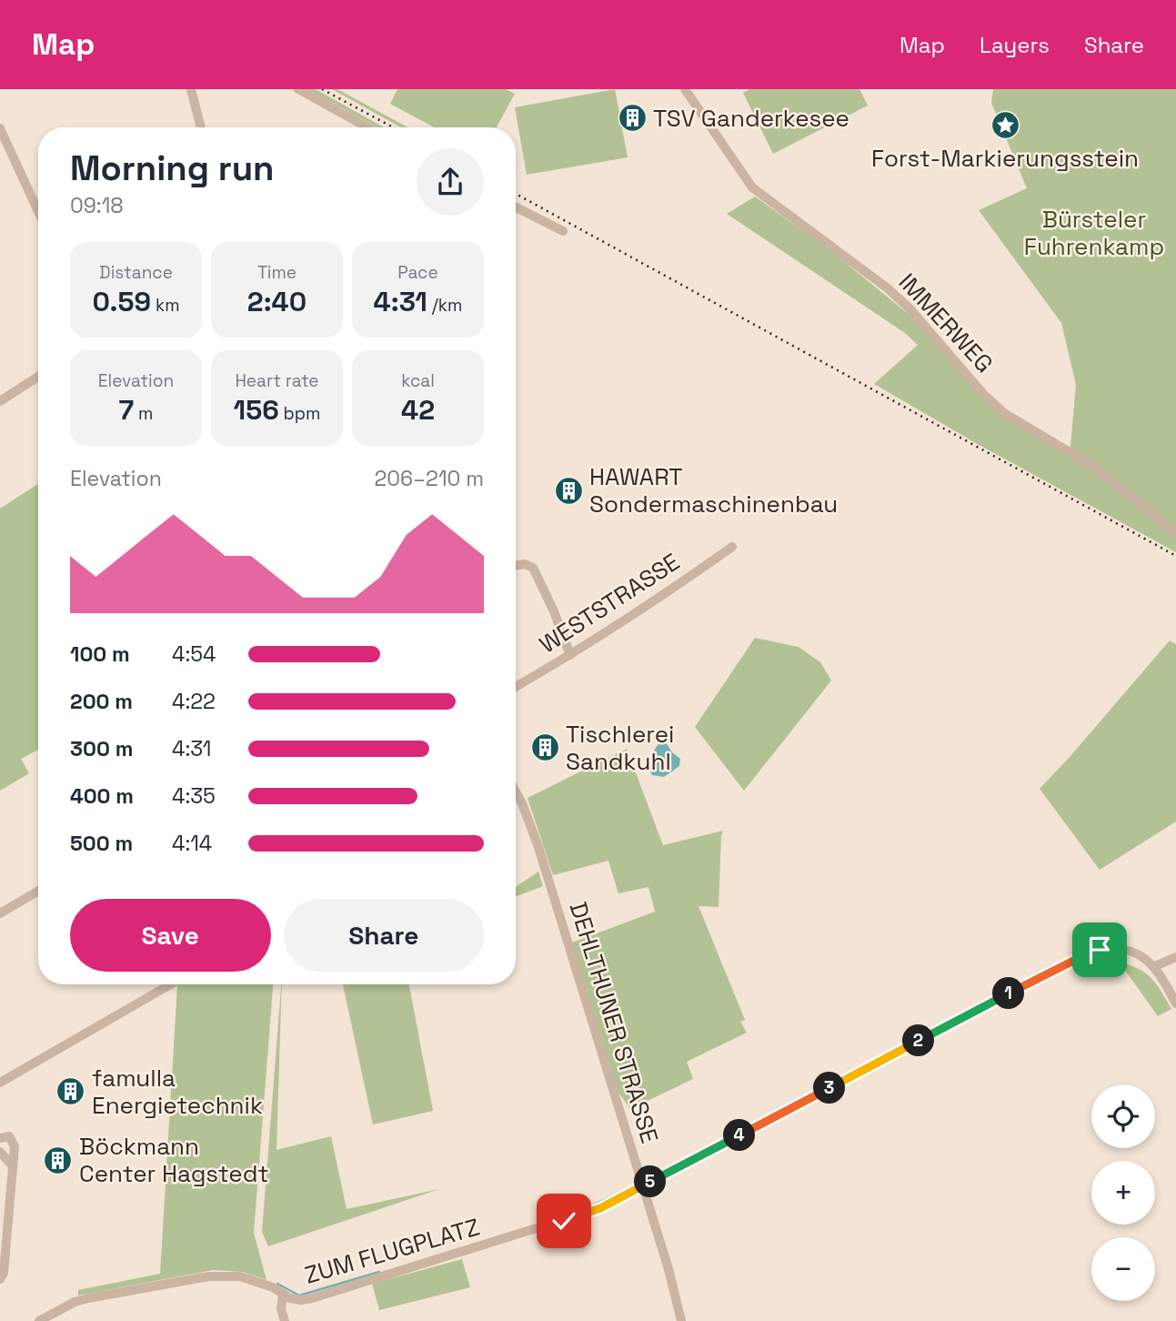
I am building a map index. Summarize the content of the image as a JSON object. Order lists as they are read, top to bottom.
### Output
{
  "streets": {
    "street": [
      "IMMERWEG",
      "WESTSTRASSE",
      "DEHLTHUNER STRASSE",
      "ZUM FLUGPLATZ"
    ]
  },
  "crossings": [
    ["DEHLTHUNER STRASSE", "ZUM FLUGPLATZ"]
  ],
  "parks": ["Bürsteler Fuhrenkamp"],
  "places": {
    "building": [
      "TSV Ganderkesee",
      "HAWART Sondermaschinenbau",
      "Tischlerei Sandkuhl",
      "famulla Energietechnik",
      "Böckmann Center Hagstedt"
    ],
    "place": ["Forst-Markierungsstein"]
  },
  "page": {
    "header": "Map",
    "nav": ["Map", "Layers", "Share"],
    "heading": ["Morning run", "09:18"],
    "stats": [
      ["Distance", "0.59 km"],
      ["Time", "2:40"],
      ["Pace", "4:31 /km"],
      ["Elevation", "7 m"],
      ["Heart rate", "156 bpm"],
      ["kcal", "42"]
    ],
    "chart": ["Elevation", "206–210 m"],
    "list": [
      {
        "name": "100 m",
        "note": "4:54"
      },
      {
        "name": "200 m",
        "note": "4:22"
      },
      {
        "name": "300 m",
        "note": "4:31"
      },
      {
        "name": "400 m",
        "note": "4:35"
      },
      {
        "name": "500 m",
        "note": "4:14"
      }
    ],
    "buttons": ["Save", "Share"],
    "pins": [
      "1",
      "2",
      "3",
      "4",
      "5"
    ],
    "map_buttons": ["+", "−"]
  }
}
